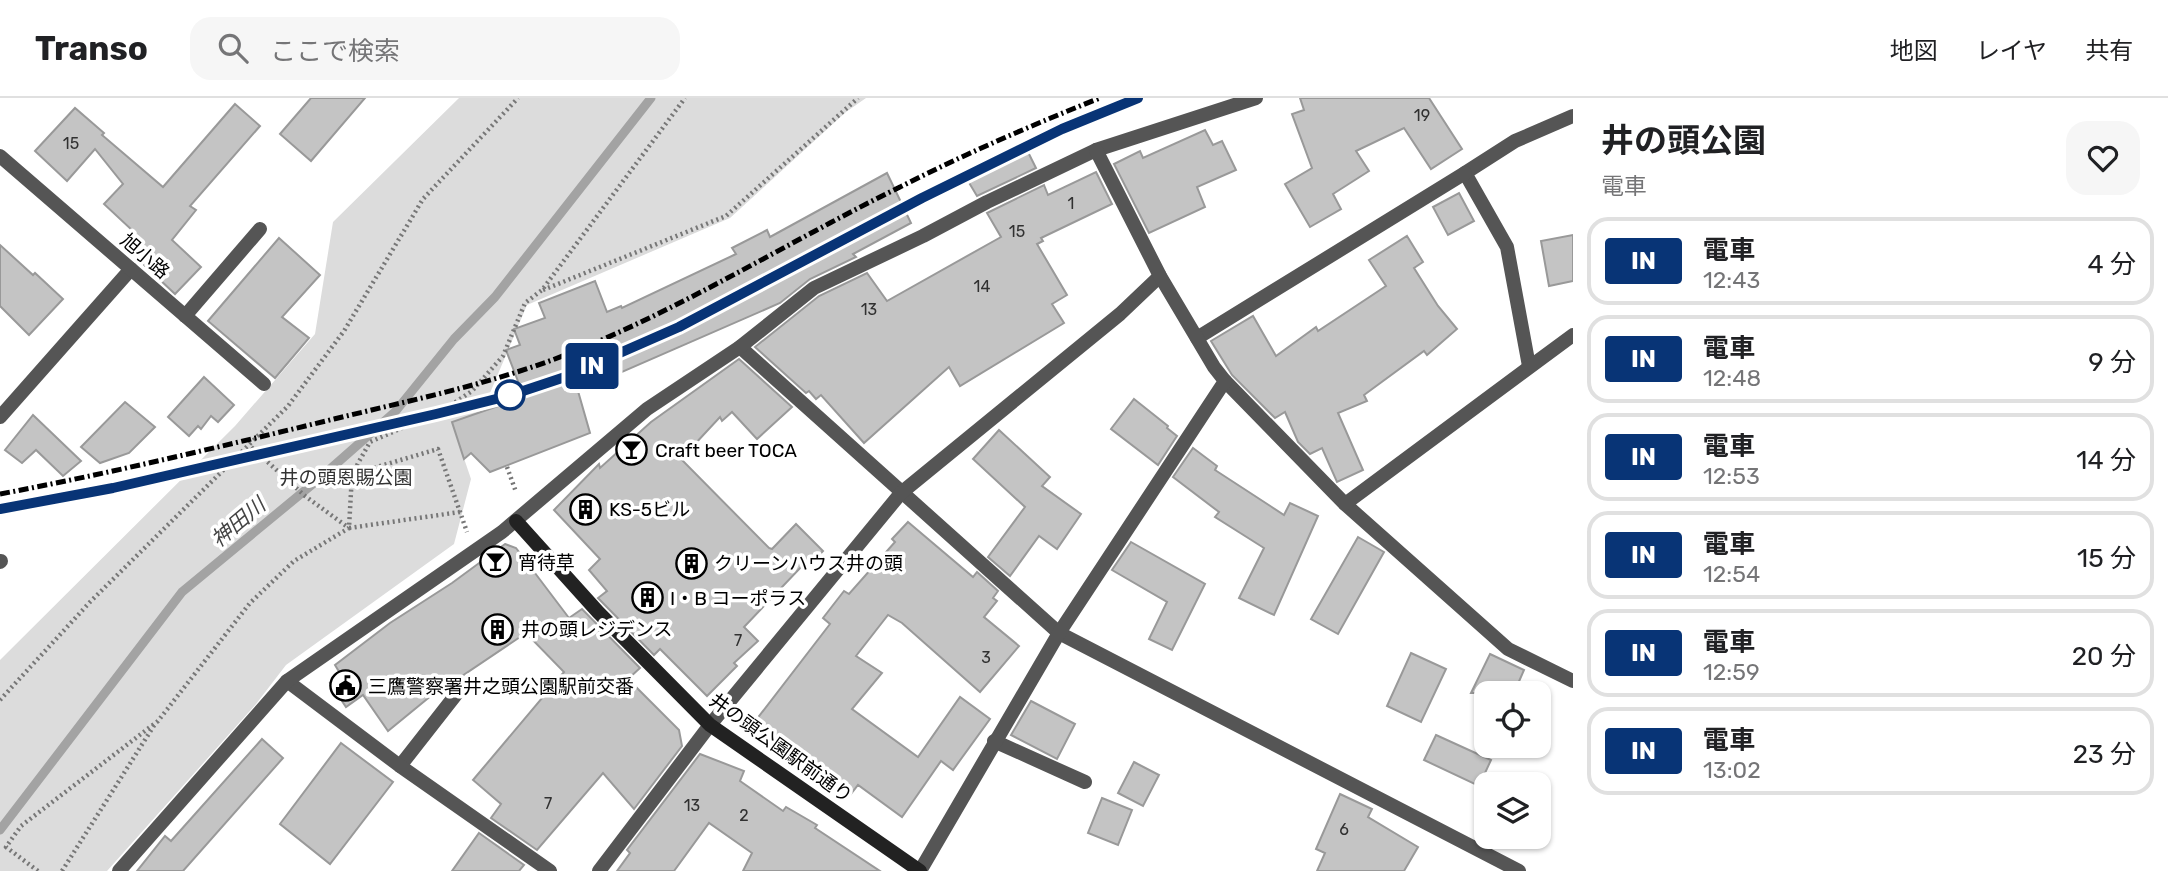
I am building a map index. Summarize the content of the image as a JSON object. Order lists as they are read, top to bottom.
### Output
{
  "streets": {
    "street": ["旭小路", "井の頭公園駅前通り"]
  },
  "water": ["神田川"],
  "parks": ["井の頭恩賜公園"],
  "places": {
    "bar": ["Craft beer TOCA", "宵待草"],
    "building": [
      "KS-5ビル",
      "クリーンハウス井の頭",
      "I・B コーポラス",
      "井の頭レジデンス"
    ],
    "public building": ["三鷹警察署井之頭公園駅前交番"]
  },
  "house_numbers": [
    "19",
    "15",
    "1",
    "15",
    "14",
    "13",
    "7",
    "3",
    "7",
    "13",
    "2",
    "6"
  ],
  "page": {
    "header": "Transo",
    "search": "ここで検索",
    "nav": ["地図", "レイヤ", "共有"],
    "on_map": "IN",
    "heading": ["井の頭公園", "電車"],
    "list": [
      {
        "mark": "IN",
        "name": "電車",
        "note": "12:43",
        "value": "4 分"
      },
      {
        "mark": "IN",
        "name": "電車",
        "note": "12:48",
        "value": "9 分"
      },
      {
        "mark": "IN",
        "name": "電車",
        "note": "12:53",
        "value": "14 分"
      },
      {
        "mark": "IN",
        "name": "電車",
        "note": "12:54",
        "value": "15 分"
      },
      {
        "mark": "IN",
        "name": "電車",
        "note": "12:59",
        "value": "20 分"
      },
      {
        "mark": "IN",
        "name": "電車",
        "note": "13:02",
        "value": "23 分"
      }
    ]
  }
}
